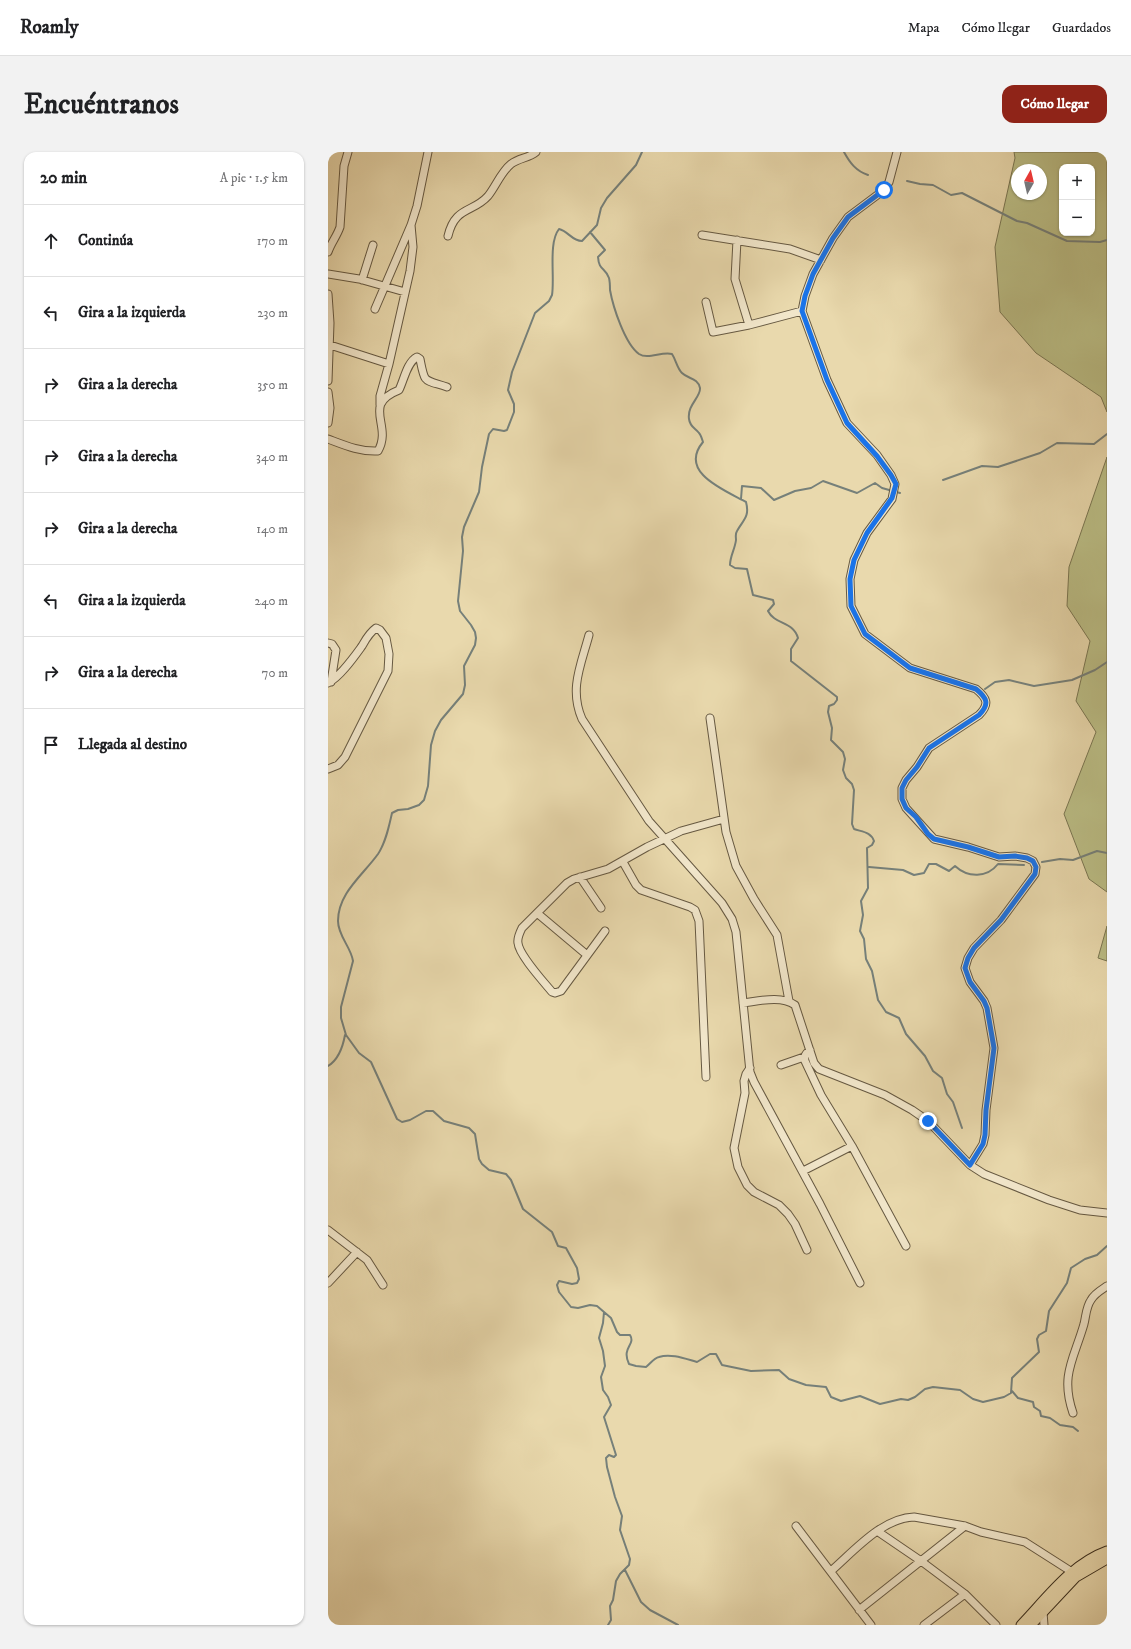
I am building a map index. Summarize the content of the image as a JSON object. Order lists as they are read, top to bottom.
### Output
{
  "north": "top",
  "page": {
    "header": "Roamly",
    "nav": ["Mapa", "Cómo llegar", "Guardados"],
    "buttons": "Cómo llegar",
    "title": "Encuéntranos",
    "heading": ["20 min", "A pie · 1.5 km"],
    "map_buttons": ["+", "−"],
    "list": [
      ["Continúa", "170 m"],
      ["Gira a la izquierda", "230 m"],
      ["Gira a la derecha", "350 m"],
      ["Gira a la derecha", "340 m"],
      ["Gira a la derecha", "140 m"],
      ["Gira a la izquierda", "240 m"],
      ["Gira a la derecha", "70 m"],
      "Llegada al destino"
    ]
  }
}
